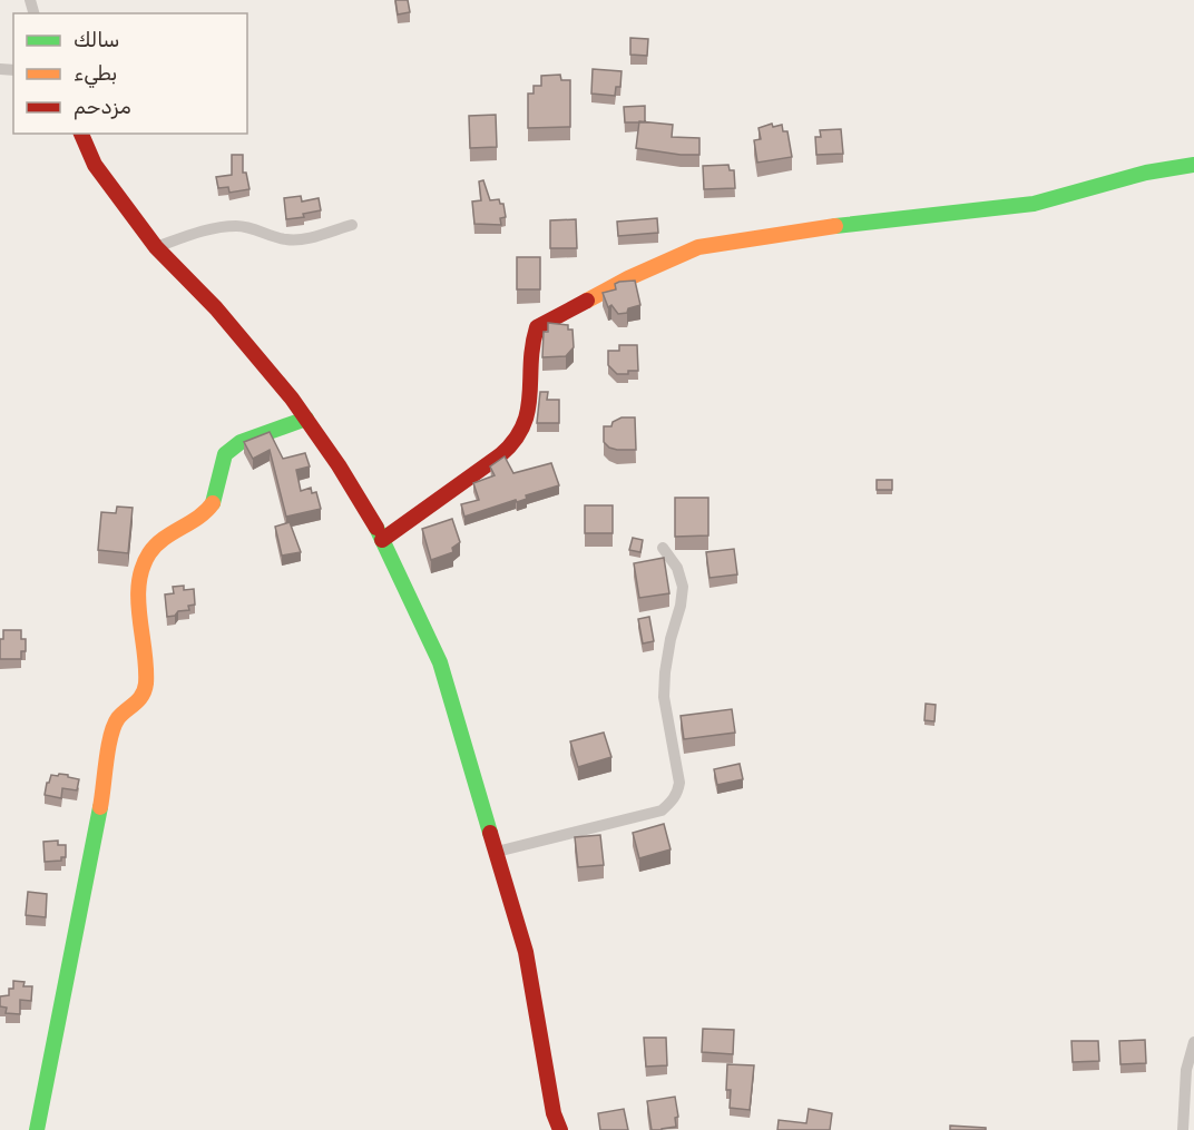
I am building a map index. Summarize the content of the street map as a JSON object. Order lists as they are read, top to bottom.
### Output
{
  "legend": ["سالك", "بطيء", "مزدحم"]
}
